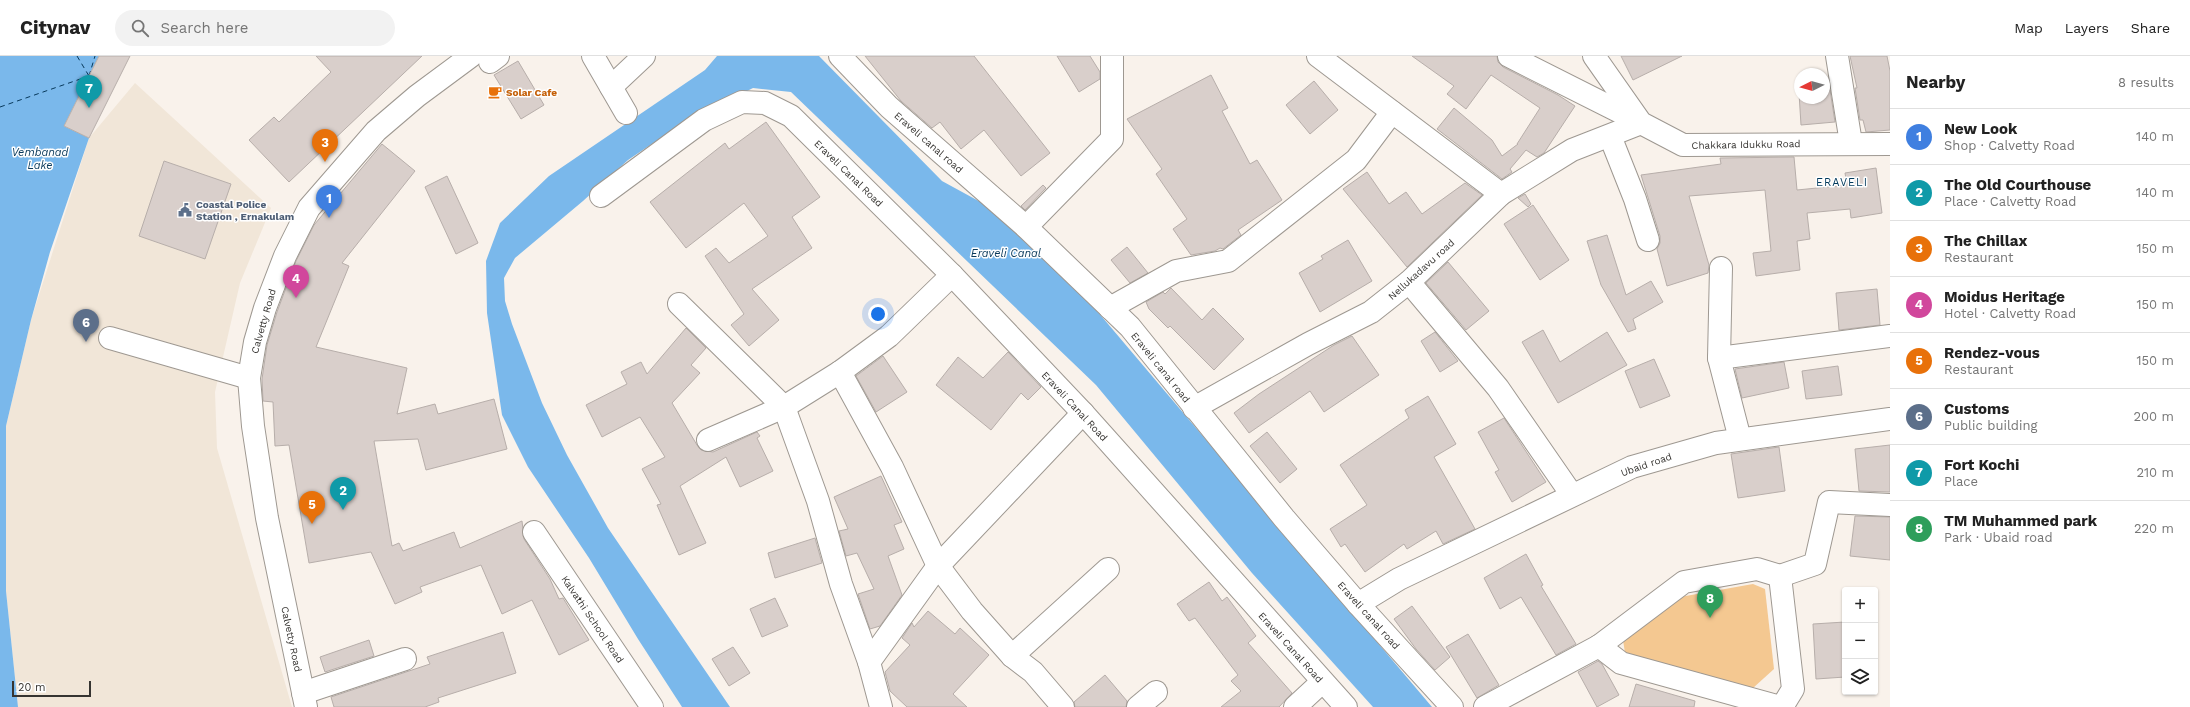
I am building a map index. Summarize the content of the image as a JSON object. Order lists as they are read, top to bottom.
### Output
{
  "streets": {
    "street": [
      "Eraveli canal road",
      "Chakkara Idukku Road",
      "Eraveli Canal Road",
      "Nellukadavu road",
      "Calvetty Road",
      "Ubaid road",
      "Kalvathi School Road"
    ]
  },
  "crossings": [
    ["Eraveli canal road", "Nellukadavu road"],
    ["Eraveli canal road", "Ubaid road"],
    ["Chakkara Idukku Road", "Nellukadavu road"]
  ],
  "districts": ["ERAVELI"],
  "water": ["Vembanad Lake", "Eraveli Canal"],
  "places": {
    "cafe": ["Solar Cafe"],
    "public building": ["Coastal Police Station , Ernakulam"]
  },
  "scale_bar": "20 m",
  "north": "left",
  "page": {
    "header": "Citynav",
    "search": "Search here",
    "nav": ["Map", "Layers", "Share"],
    "heading": ["Nearby", "8 results"],
    "pins": [
      "7",
      "3",
      "1",
      "4",
      "6",
      "2",
      "5",
      "8"
    ],
    "list": [
      {
        "mark": "1",
        "name": "New Look",
        "note": "Shop · Calvetty Road",
        "value": "140 m"
      },
      {
        "mark": "2",
        "name": "The Old Courthouse",
        "note": "Place · Calvetty Road",
        "value": "140 m"
      },
      {
        "mark": "3",
        "name": "The Chillax",
        "note": "Restaurant",
        "value": "150 m"
      },
      {
        "mark": "4",
        "name": "Moidus Heritage",
        "note": "Hotel · Calvetty Road",
        "value": "150 m"
      },
      {
        "mark": "5",
        "name": "Rendez-vous",
        "note": "Restaurant",
        "value": "150 m"
      },
      {
        "mark": "6",
        "name": "Customs",
        "note": "Public building",
        "value": "200 m"
      },
      {
        "mark": "7",
        "name": "Fort Kochi",
        "note": "Place",
        "value": "210 m"
      },
      {
        "mark": "8",
        "name": "TM Muhammed park",
        "note": "Park · Ubaid road",
        "value": "220 m"
      }
    ],
    "map_buttons": ["+", "−"],
    "scale": "20 m"
  }
}
